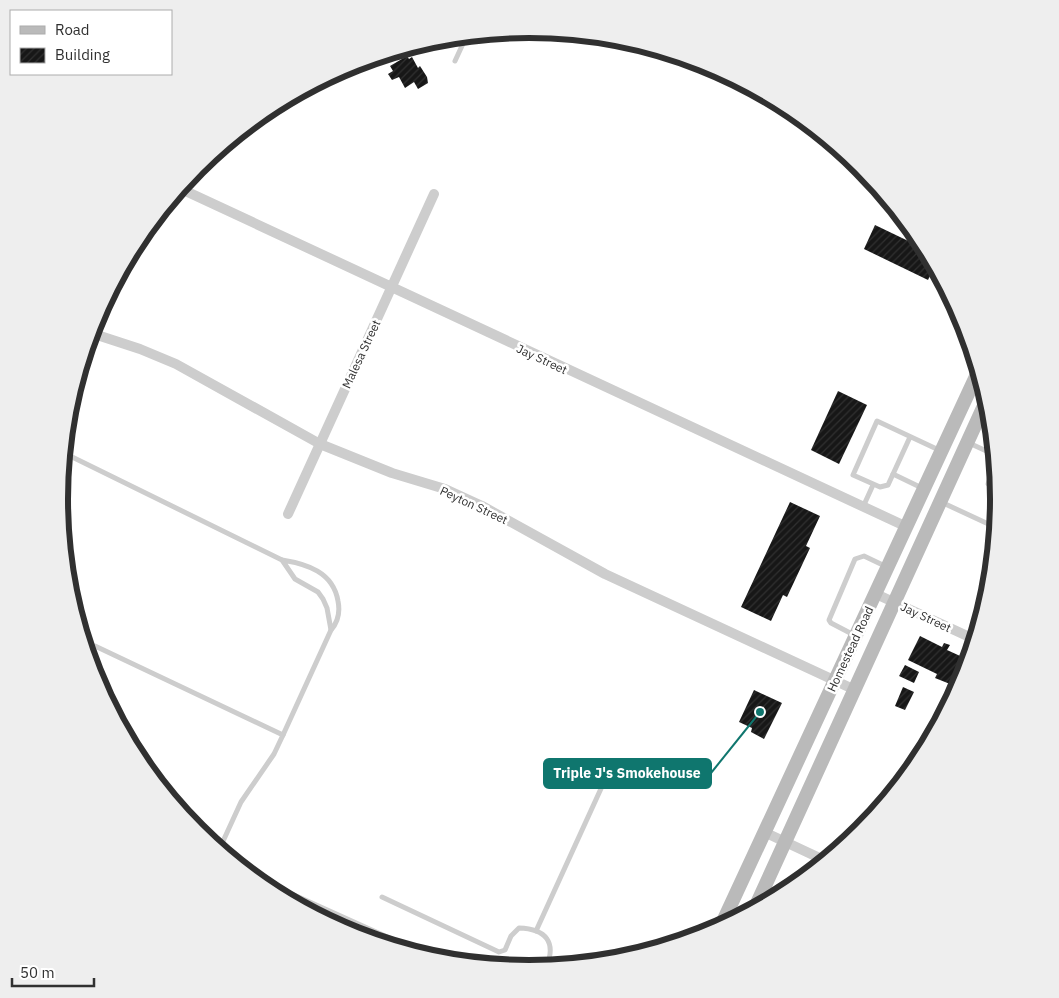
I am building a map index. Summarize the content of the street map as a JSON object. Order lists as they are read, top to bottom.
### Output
{
  "streets": {
    "main road": ["Homestead Road"],
    "street": ["Malesa Street", "Jay Street", "Peyton Street"]
  },
  "crossings": [
    ["Malesa Street", "Jay Street"],
    ["Malesa Street", "Peyton Street"],
    ["Jay Street", "Homestead Road"],
    ["Peyton Street", "Homestead Road"]
  ],
  "places": ["Triple J's Smokehouse"],
  "legend": ["Road", "Building"],
  "scale_bar": "50 m"
}
